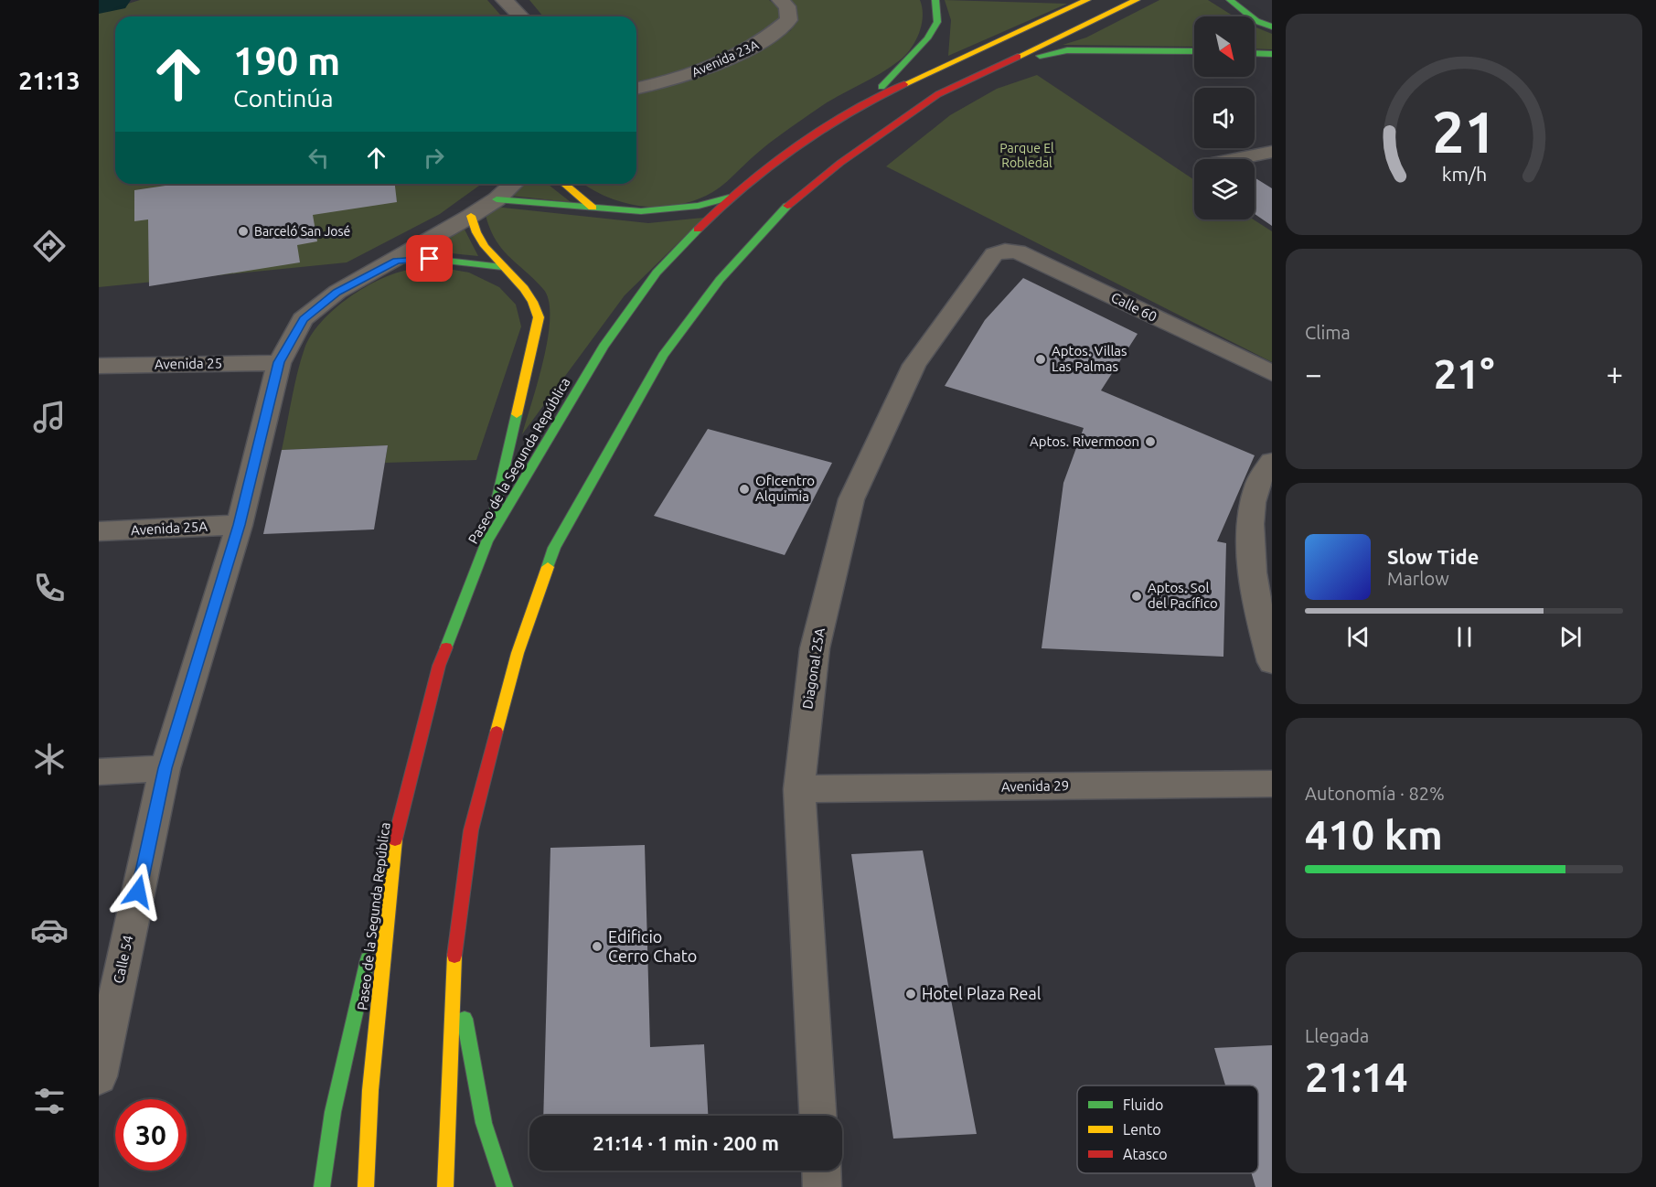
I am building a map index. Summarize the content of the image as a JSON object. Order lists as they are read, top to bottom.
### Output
{
  "streets": {
    "highway": ["Paseo de la Segunda República"],
    "street": [
      "Avenida 23A",
      "Calle 60",
      "Avenida 25",
      "Avenida 25A",
      "Diagonal 25A",
      "Avenida 29",
      "Calle 54"
    ]
  },
  "crossings": [
    ["Calle 60", "Diagonal 25A"],
    ["Avenida 25", "Calle 54"],
    ["Avenida 25A", "Calle 54"],
    ["Diagonal 25A", "Avenida 29"]
  ],
  "parks": ["Parque El Robledal"],
  "places": [
    "Barceló San José",
    "Aptos. Villas Las Palmas",
    "Aptos. Rivermoon",
    "Oficentro Alquimia",
    "Aptos. Sol del Pacífico",
    "Edificio Cerro Chato",
    "Hotel Plaza Real"
  ],
  "legend": ["Fluido", "Lento", "Atasco"],
  "north": "bottom right",
  "page": {
    "tabs": "21:13",
    "turn": ["190 m", "Continúa"],
    "tile": [
      "Clima",
      ["Autonomía · 82%", "410 km"],
      ["Llegada", "21:14"]
    ],
    "heat": ["−", "21°", "+"],
    "song": ["Slow Tide", "Marlow"],
    "limit": "30",
    "trip": "21:14 · 1 min · 200 m",
    "gauge": ["21", "km/h"]
  }
}
